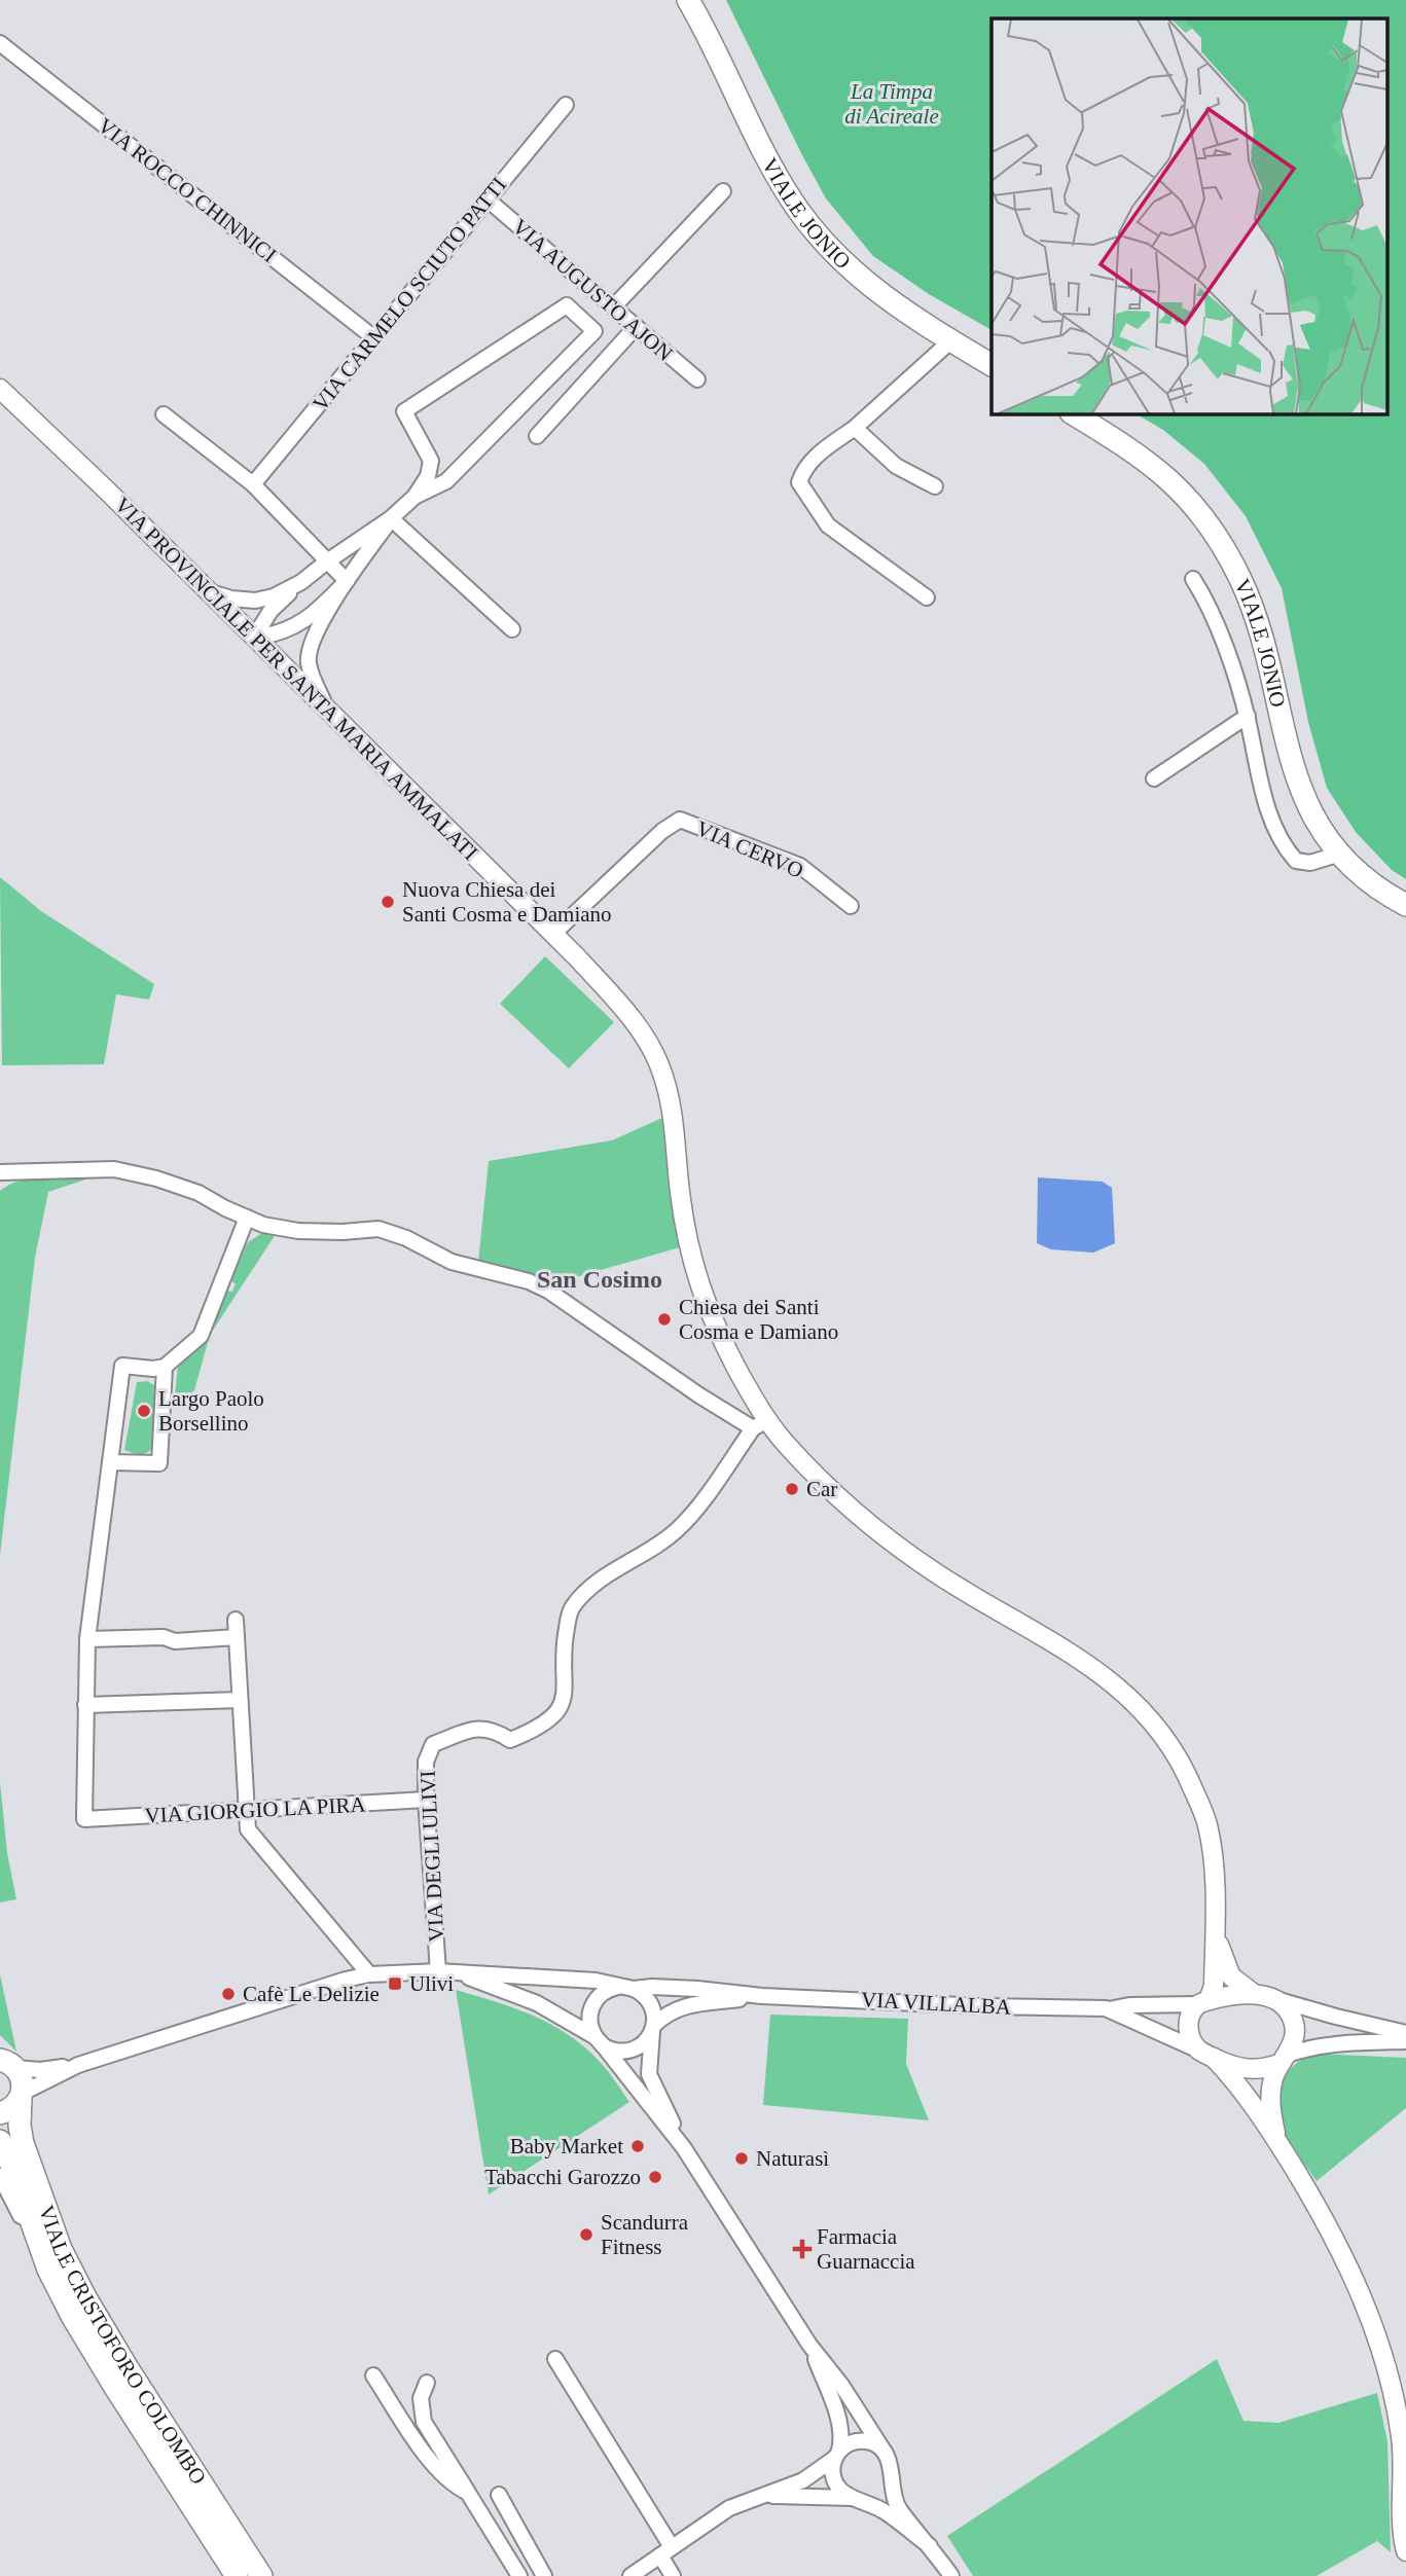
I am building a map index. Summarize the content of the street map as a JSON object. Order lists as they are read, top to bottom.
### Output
{
  "streets": {
    "main road": ["VIALE JONIO", "VIALE CRISTOFORO COLOMBO"],
    "street": [
      "VIA ROCCO CHINNICI",
      "VIA AUGUSTO AJON",
      "VIA CARMELO SCIUTO PATTI",
      "VIA PROVINCIALE PER SANTA MARIA AMMALATI",
      "VIA CERVO",
      "VIA GIORGIO LA PIRA",
      "VIA DEGLI ULIVI",
      "VIA VILLALBA"
    ]
  },
  "crossings": [
    ["VIA ROCCO CHINNICI", "VIA CARMELO SCIUTO PATTI"],
    ["VIA AUGUSTO AJON", "VIA CARMELO SCIUTO PATTI"],
    ["VIA PROVINCIALE PER SANTA MARIA AMMALATI", "VIA CERVO"],
    ["VIA PROVINCIALE PER SANTA MARIA AMMALATI", "VIA DEGLI ULIVI"],
    ["VIA GIORGIO LA PIRA", "VIA DEGLI ULIVI"]
  ],
  "districts": ["San Cosimo"],
  "parks": ["La Timpa di Acireale"],
  "places": {
    "other": [
      "Nuova Chiesa dei Santi Cosma e Damiano",
      "Chiesa dei Santi Cosma e Damiano",
      "Largo Paolo Borsellino",
      "Car",
      "Cafè Le Delizie",
      "Baby Market",
      "Naturasì",
      "Tabacchi Garozzo",
      "Scandurra Fitness"
    ],
    "transit": ["Ulivi"],
    "health": ["Farmacia Guarnaccia"]
  }
}
